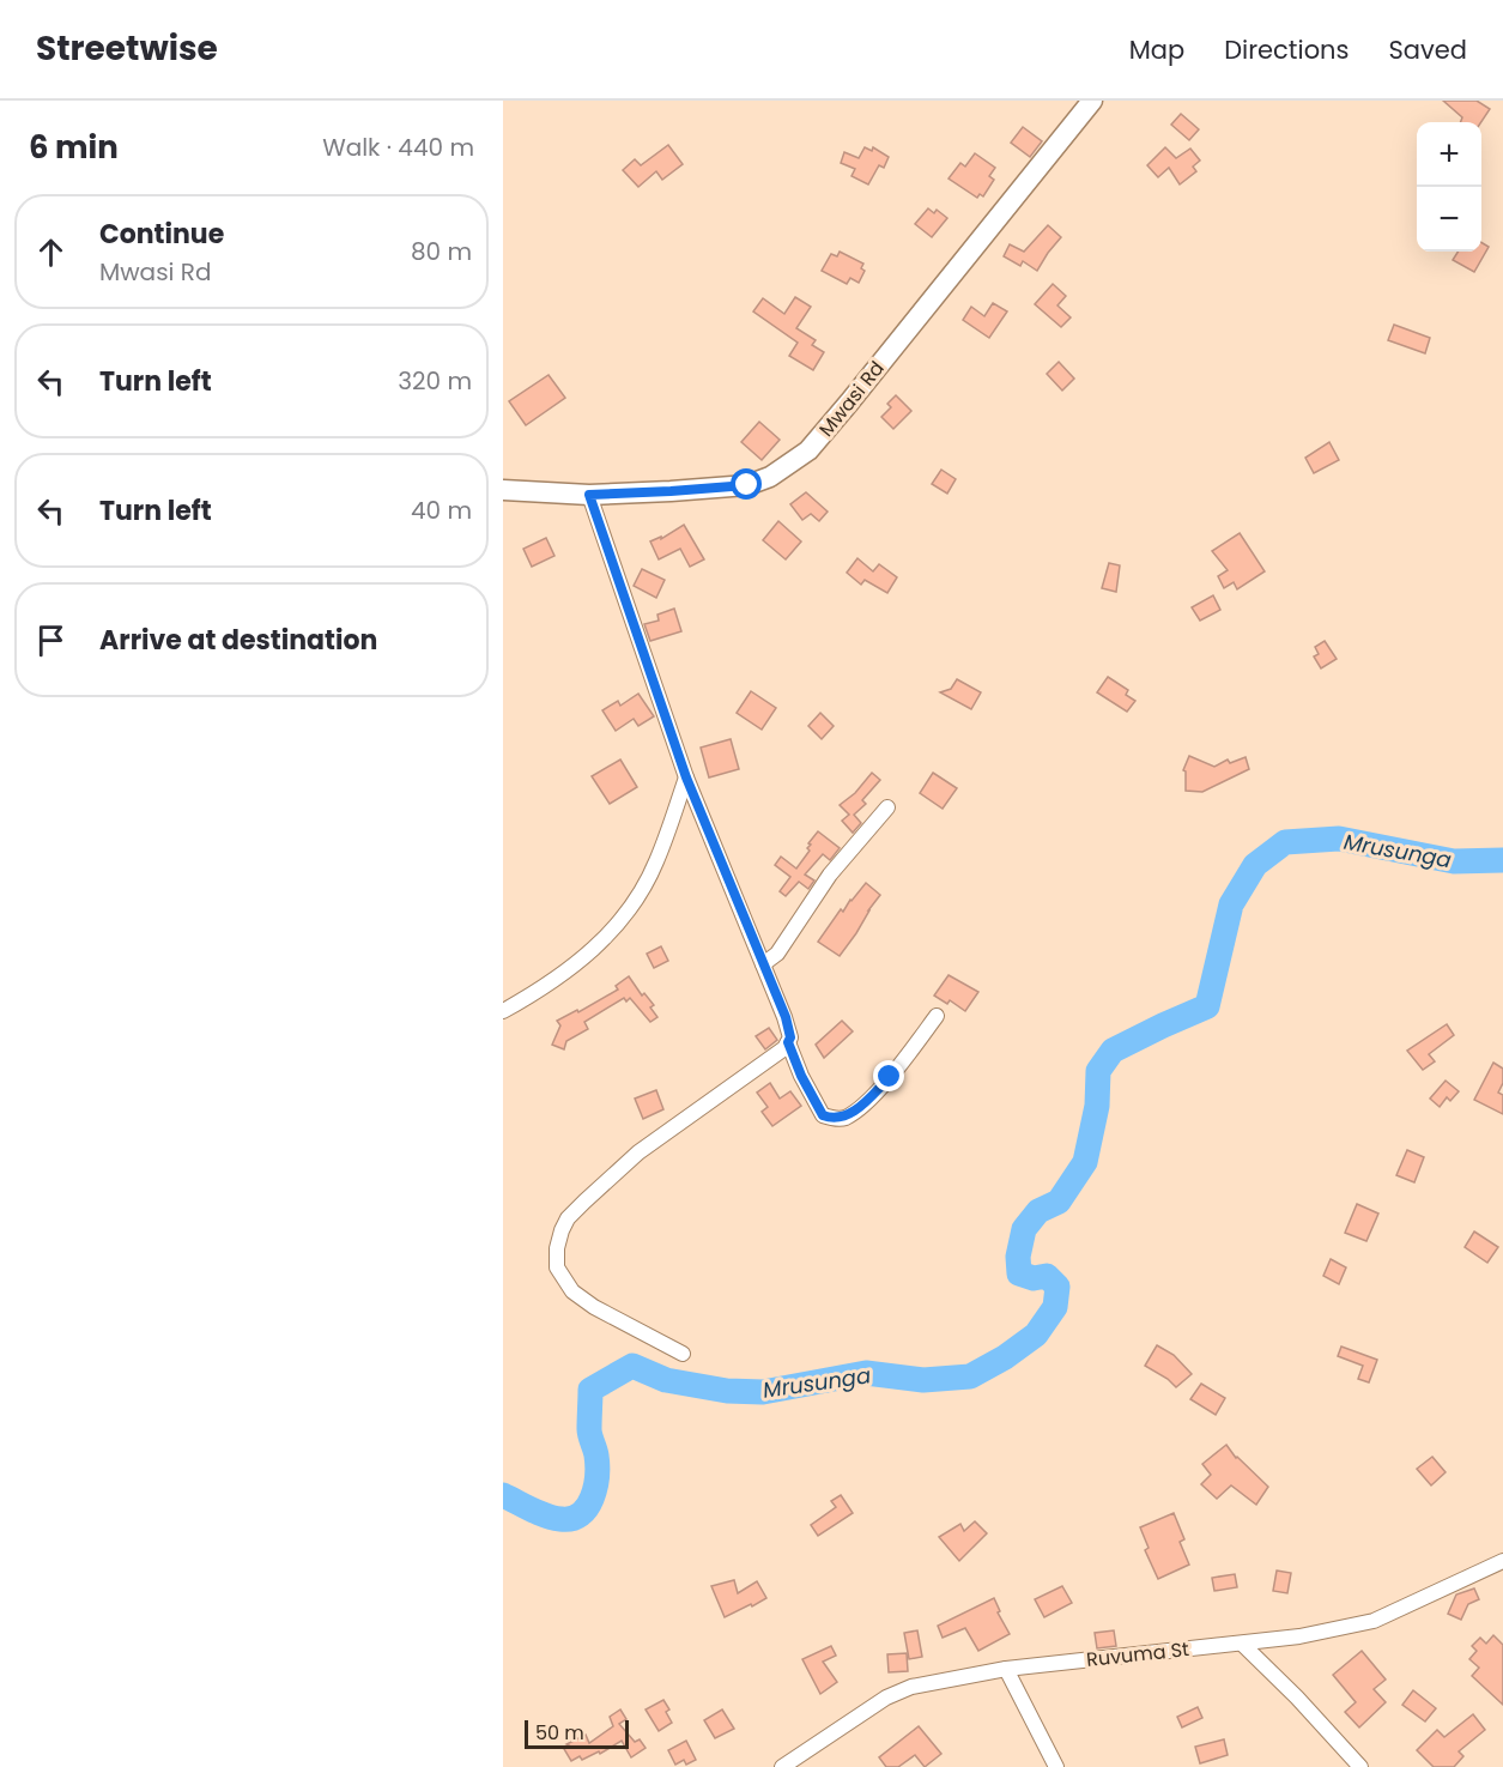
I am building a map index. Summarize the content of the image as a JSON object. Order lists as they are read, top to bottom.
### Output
{
  "streets": {
    "street": ["Mwasi Rd", "Ruvuma St"]
  },
  "water": ["Mrusunga"],
  "scale_bar": "50 m",
  "page": {
    "header": "Streetwise",
    "nav": ["Map", "Directions", "Saved"],
    "heading": ["6 min", "Walk · 440 m"],
    "map_buttons": ["+", "−"],
    "list": [
      ["Continue", "Mwasi Rd", "80 m"],
      ["Turn left", "320 m"],
      ["Turn left", "40 m"],
      "Arrive at destination"
    ],
    "scale": "50 m"
  }
}
